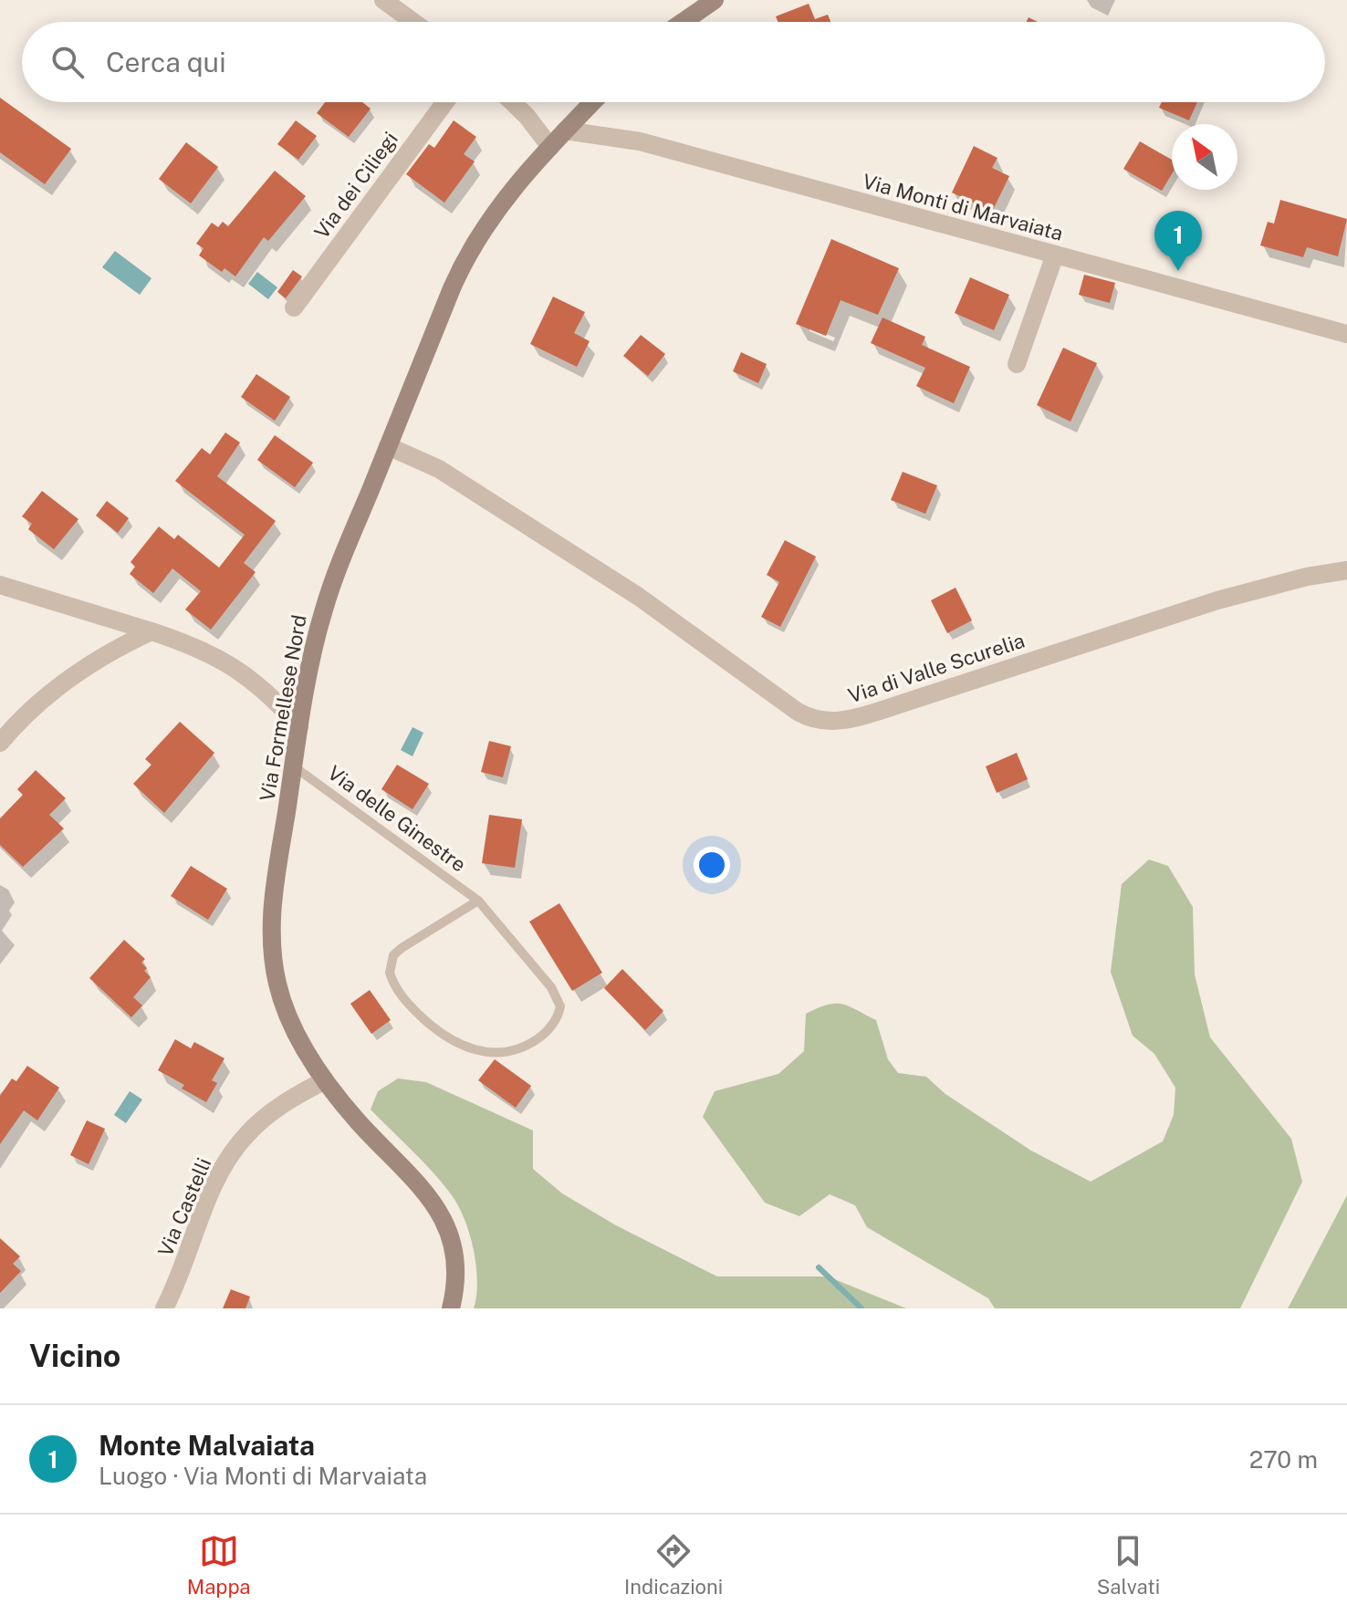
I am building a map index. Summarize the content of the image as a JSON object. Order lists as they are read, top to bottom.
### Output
{
  "streets": {
    "street": [
      "Via dei Ciliegi",
      "Via Monti di Marvaiata",
      "Via di Valle Scurelia",
      "Via Formellese Nord",
      "Via Castelli"
    ],
    "lane": ["Via delle Ginestre"]
  },
  "crossings": [
    ["Via Monti di Marvaiata", "Via Formellese Nord"],
    ["Via di Valle Scurelia", "Via Formellese Nord"],
    ["Via Formellese Nord", "Via delle Ginestre"],
    ["Via Formellese Nord", "Via Castelli"]
  ],
  "north": "top left",
  "page": {
    "search": "Cerca qui",
    "pins": "1",
    "heading": "Vicino",
    "list": [
      {
        "mark": "1",
        "name": "Monte Malvaiata",
        "note": "Luogo · Via Monti di Marvaiata",
        "value": "270 m"
      }
    ],
    "nav": ["Mappa", "Indicazioni", "Salvati"]
  }
}
